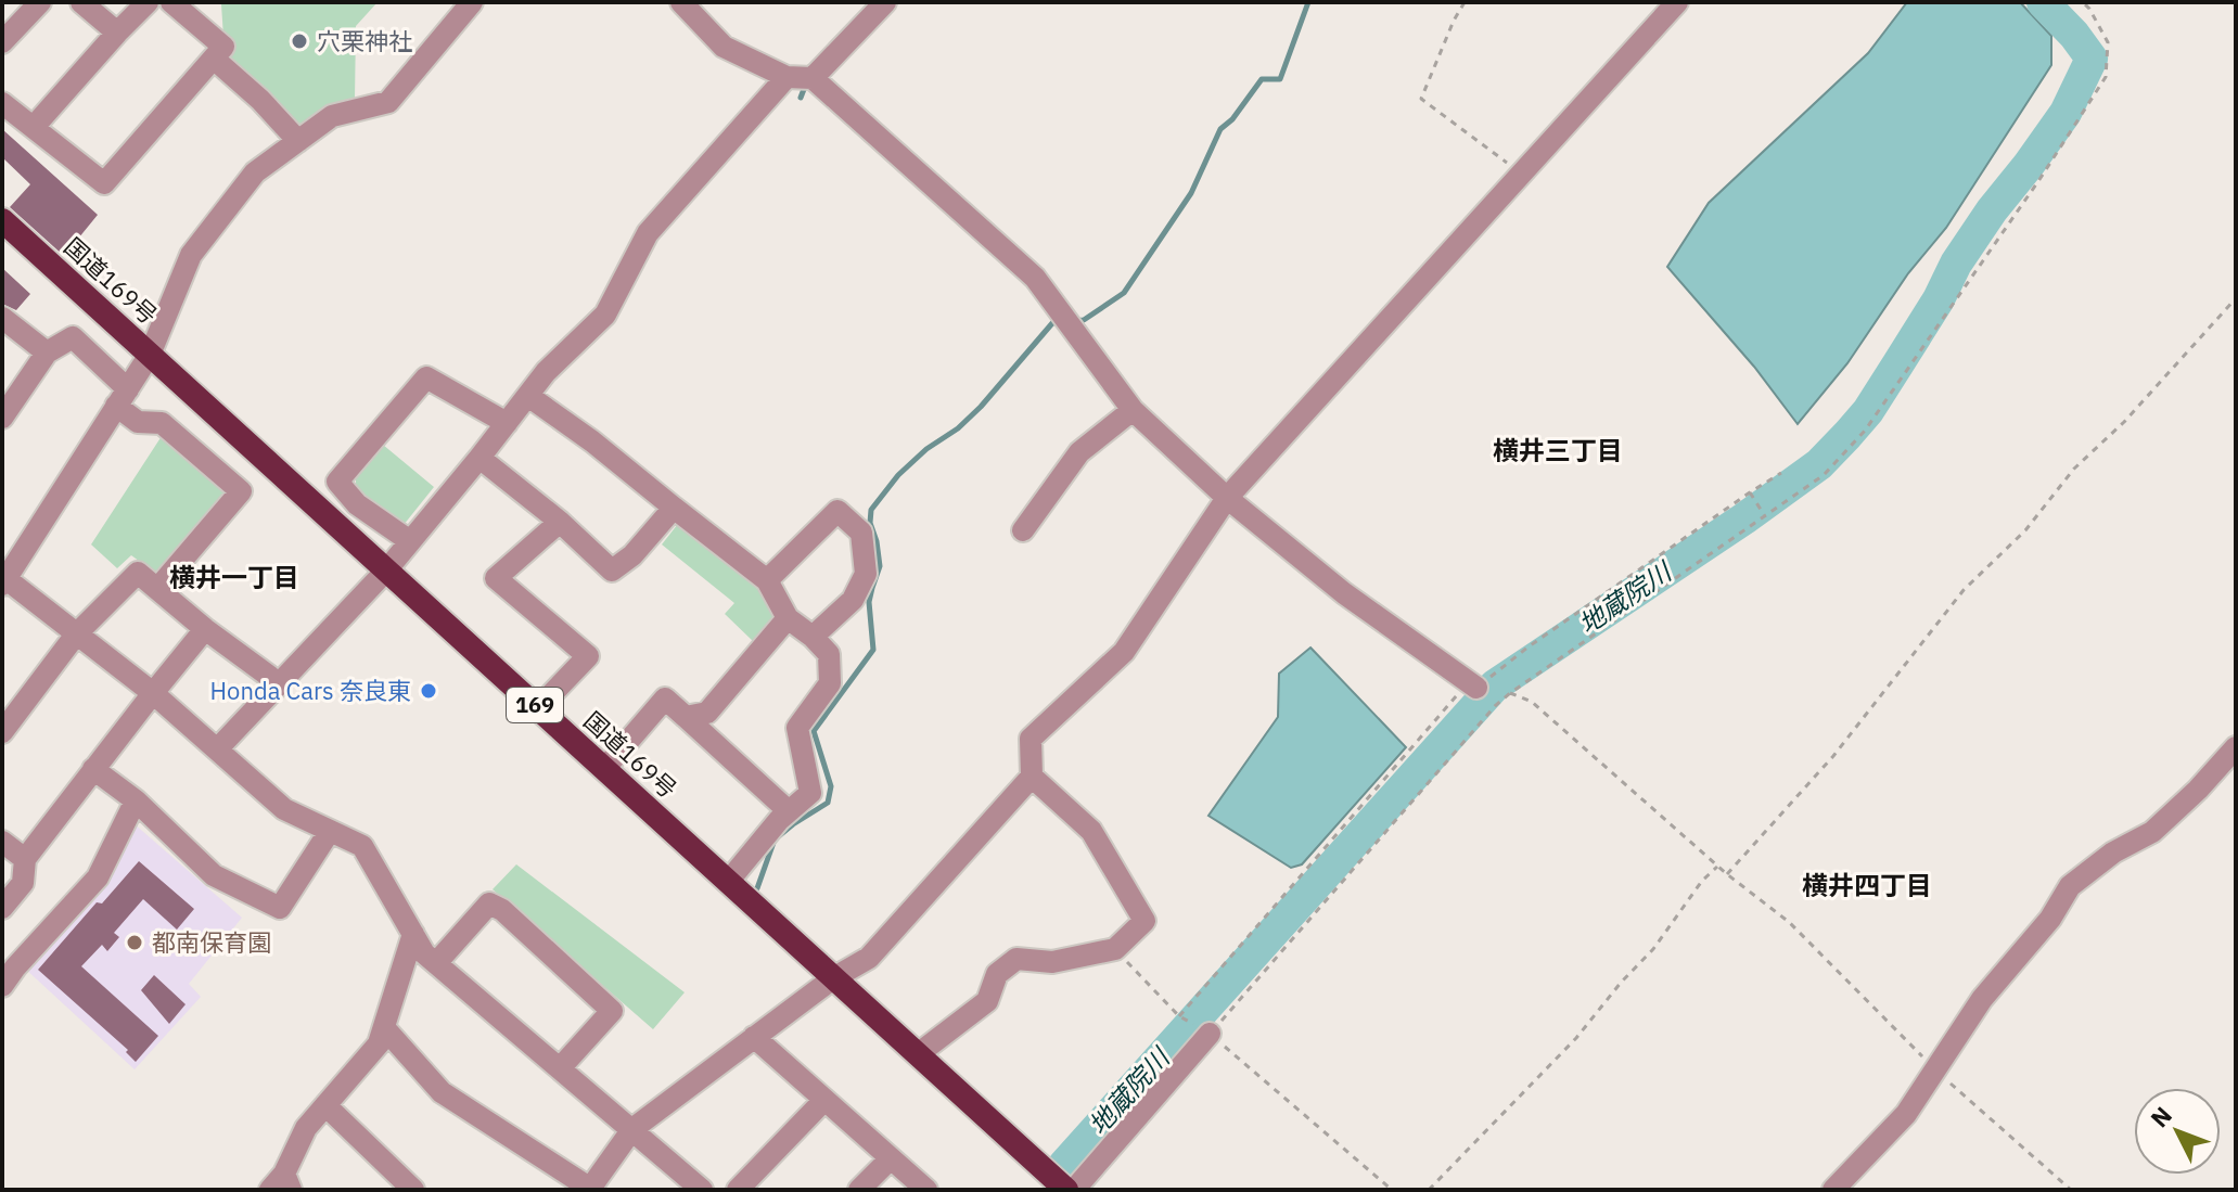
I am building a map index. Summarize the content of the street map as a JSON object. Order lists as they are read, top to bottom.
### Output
{
  "streets": {
    "highway": ["国道169号", "169"]
  },
  "districts": ["横井三丁目", "横井一丁目", "横井四丁目"],
  "water": ["地蔵院川"],
  "places": ["穴栗神社", "Honda Cars 奈良東", "都南保育園"],
  "north": "top left"
}
